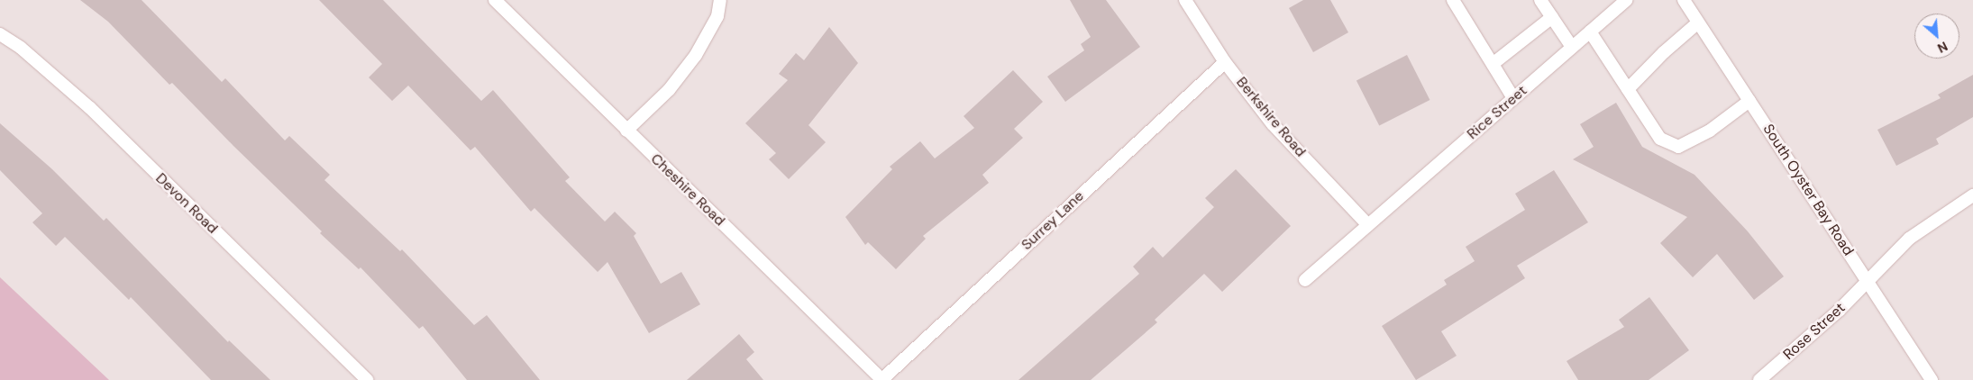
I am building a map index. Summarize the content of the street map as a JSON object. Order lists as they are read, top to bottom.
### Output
{
  "streets": {
    "street": [
      "Rice Street",
      "Berkshire Road",
      "Cheshire Road",
      "South Oyster Bay Road",
      "Devon Road",
      "Surrey Lane",
      "Rose Street"
    ]
  },
  "crossings": [
    ["Rice Street", "Berkshire Road"],
    ["Berkshire Road", "Surrey Lane"],
    ["Cheshire Road", "Surrey Lane"],
    ["South Oyster Bay Road", "Rose Street"]
  ],
  "north": "bottom right"
}
